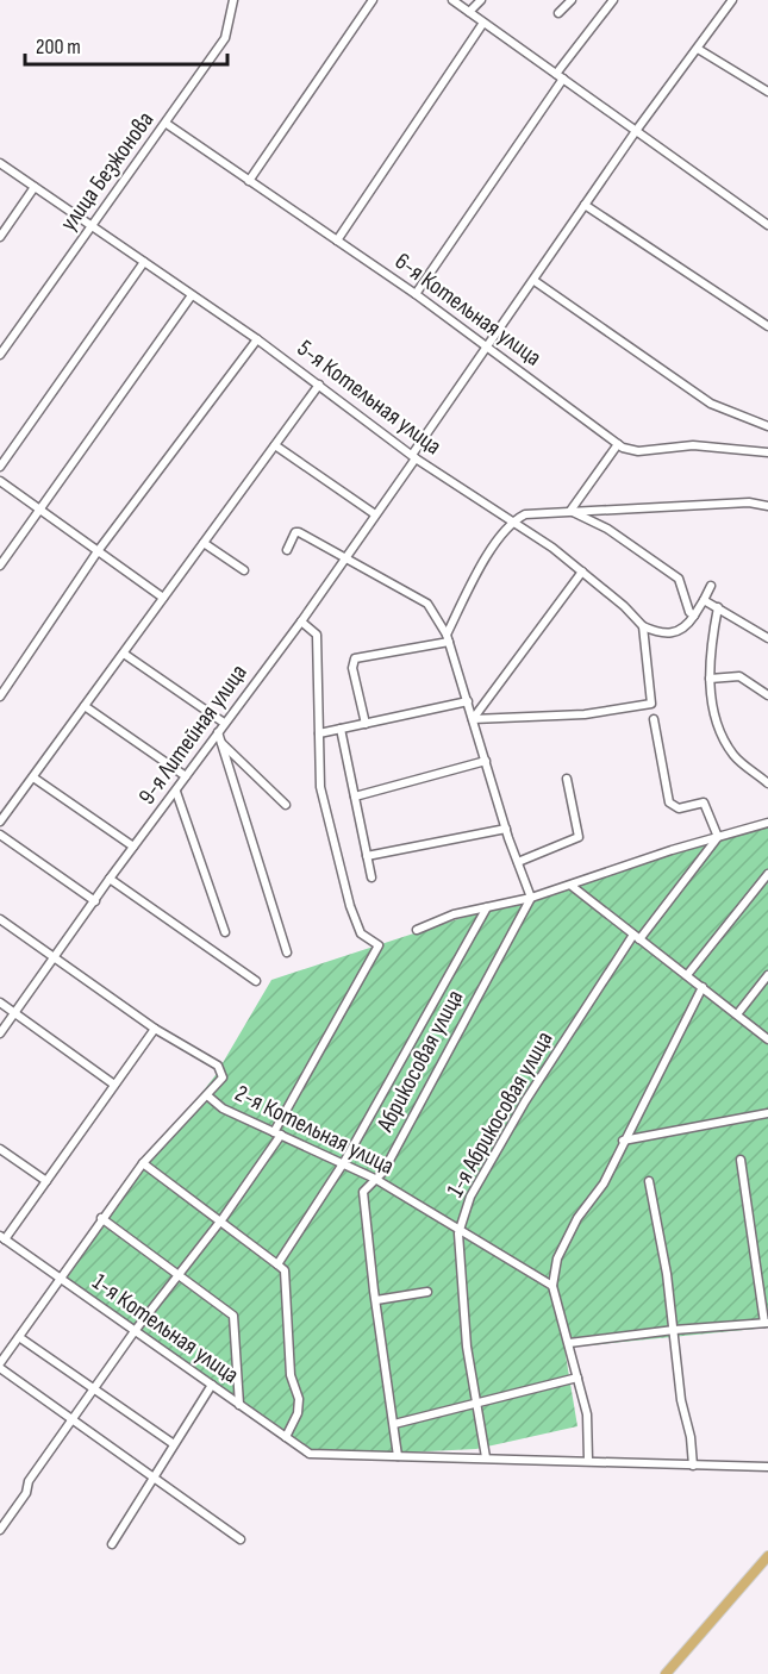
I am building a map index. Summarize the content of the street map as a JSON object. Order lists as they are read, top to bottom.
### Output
{
  "streets": {
    "street": [
      "улица Безжонова",
      "6-я Котельная улица",
      "5-я Котельная улица",
      "9-я Литейная улица",
      "Абрикосовая улица",
      "1-я Абрикосовая улица",
      "2-я Котельная улица",
      "1-я Котельная улица"
    ]
  },
  "crossings": [
    ["улица Безжонова", "6-я Котельная улица"],
    ["улица Безжонова", "5-я Котельная улица"],
    ["6-я Котельная улица", "9-я Литейная улица"],
    ["5-я Котельная улица", "9-я Литейная улица"],
    ["9-я Литейная улица", "2-я Котельная улица"],
    ["Абрикосовая улица", "2-я Котельная улица"],
    ["Абрикосовая улица", "1-я Котельная улица"],
    ["1-я Абрикосовая улица", "2-я Котельная улица"]
  ],
  "scale_bar": "200 m"
}
